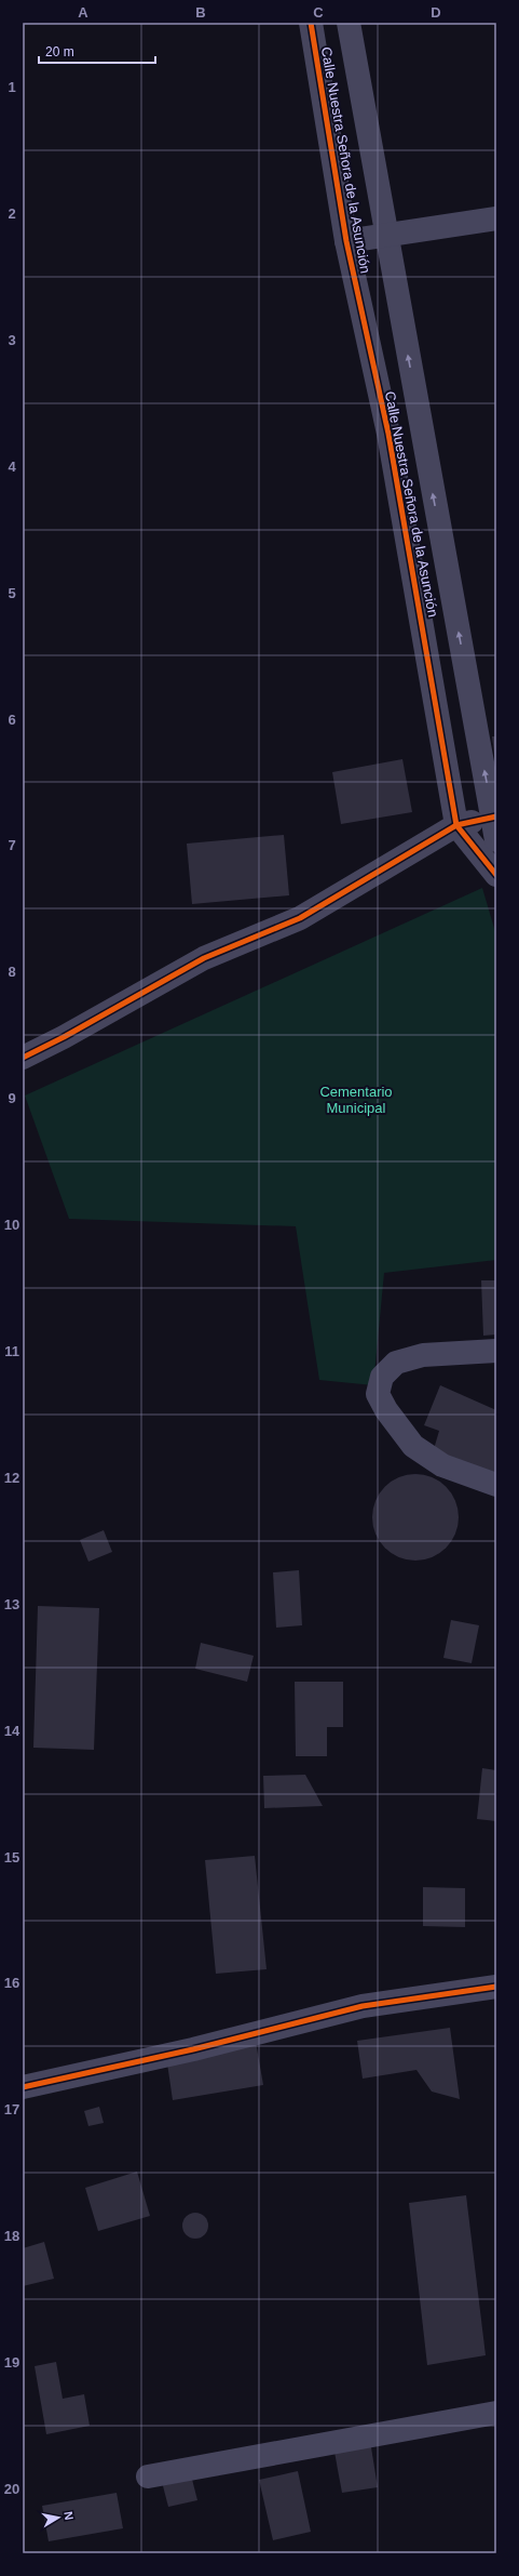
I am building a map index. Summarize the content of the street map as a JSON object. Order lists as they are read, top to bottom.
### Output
{
  "streets": {
    "street": ["Calle Nuestra Señora de la Asunción"]
  },
  "parks": ["Cementario Municipal"],
  "scale_bar": "20 m",
  "north": "right",
  "grid": {
    "columns": [
      "A",
      "B",
      "C",
      "D"
    ],
    "rows": [
      "1",
      "2",
      "3",
      "4",
      "5",
      "6",
      "7",
      "8",
      "9",
      "10",
      "11",
      "12",
      "13",
      "14",
      "15",
      "16",
      "17",
      "18",
      "19",
      "20"
    ]
  }
}
